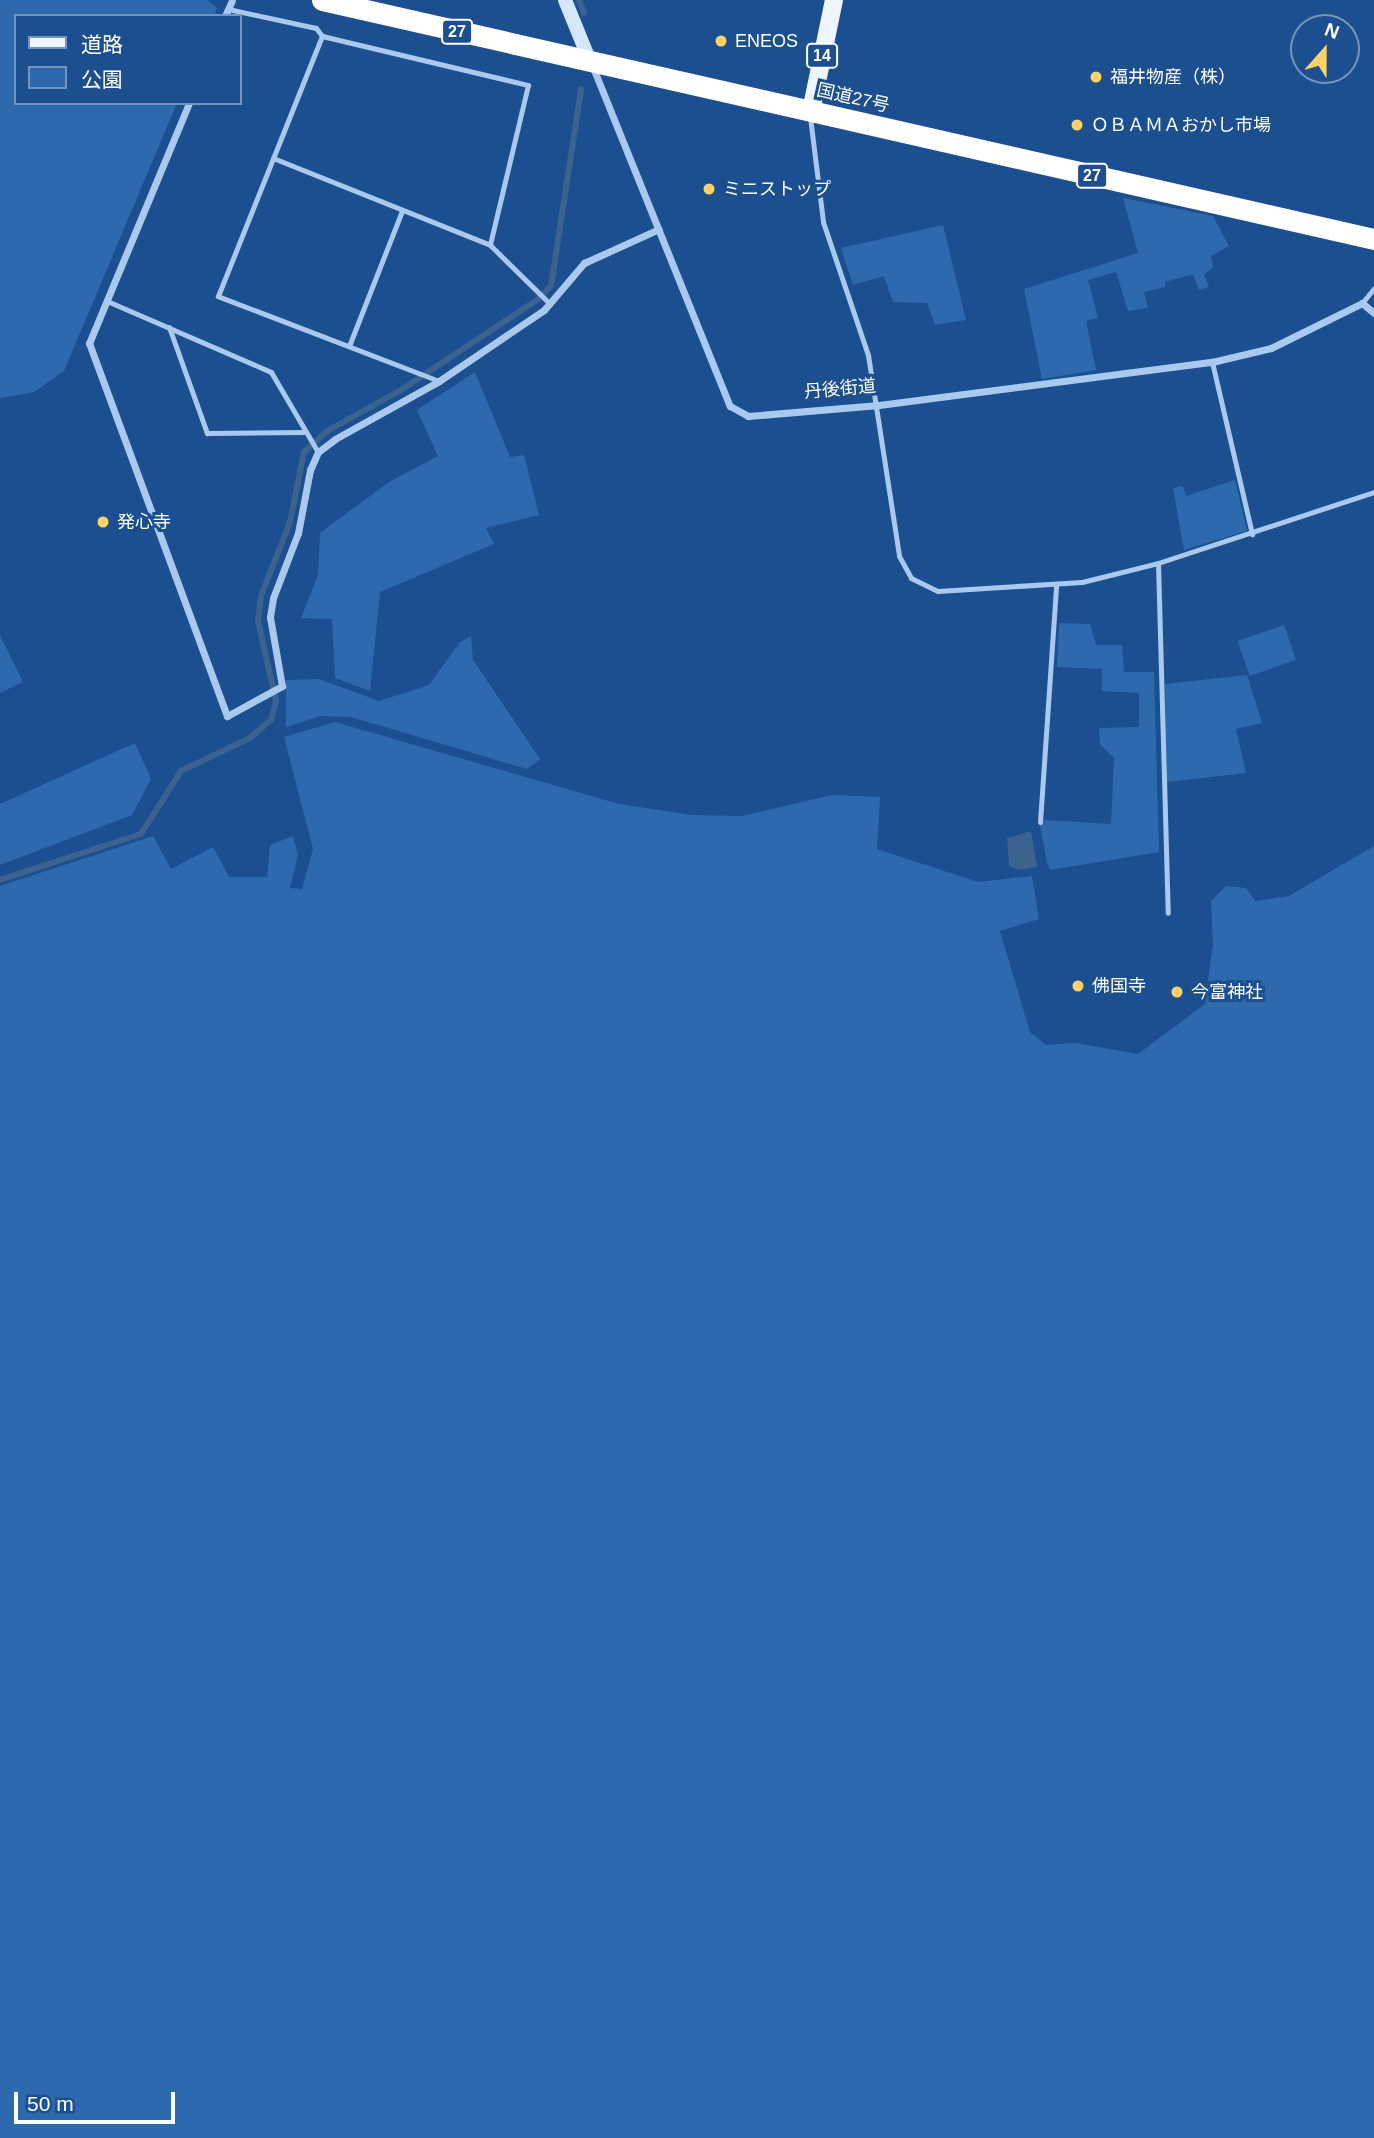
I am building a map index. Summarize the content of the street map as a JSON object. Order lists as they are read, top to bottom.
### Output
{
  "streets": {
    "highway": ["27", "国道27号"],
    "main road": ["14"],
    "street": ["丹後街道"]
  },
  "crossings": [
    ["14", "国道27号"],
    ["国道27号", "丹後街道"]
  ],
  "places": [
    "ENEOS",
    "福井物産（株）",
    "ＯＢＡＭＡおかし市場",
    "ミニストップ",
    "発心寺",
    "佛国寺",
    "今富神社"
  ],
  "legend": ["道路", "公園"],
  "scale_bar": "50 m",
  "north": "top"
}
